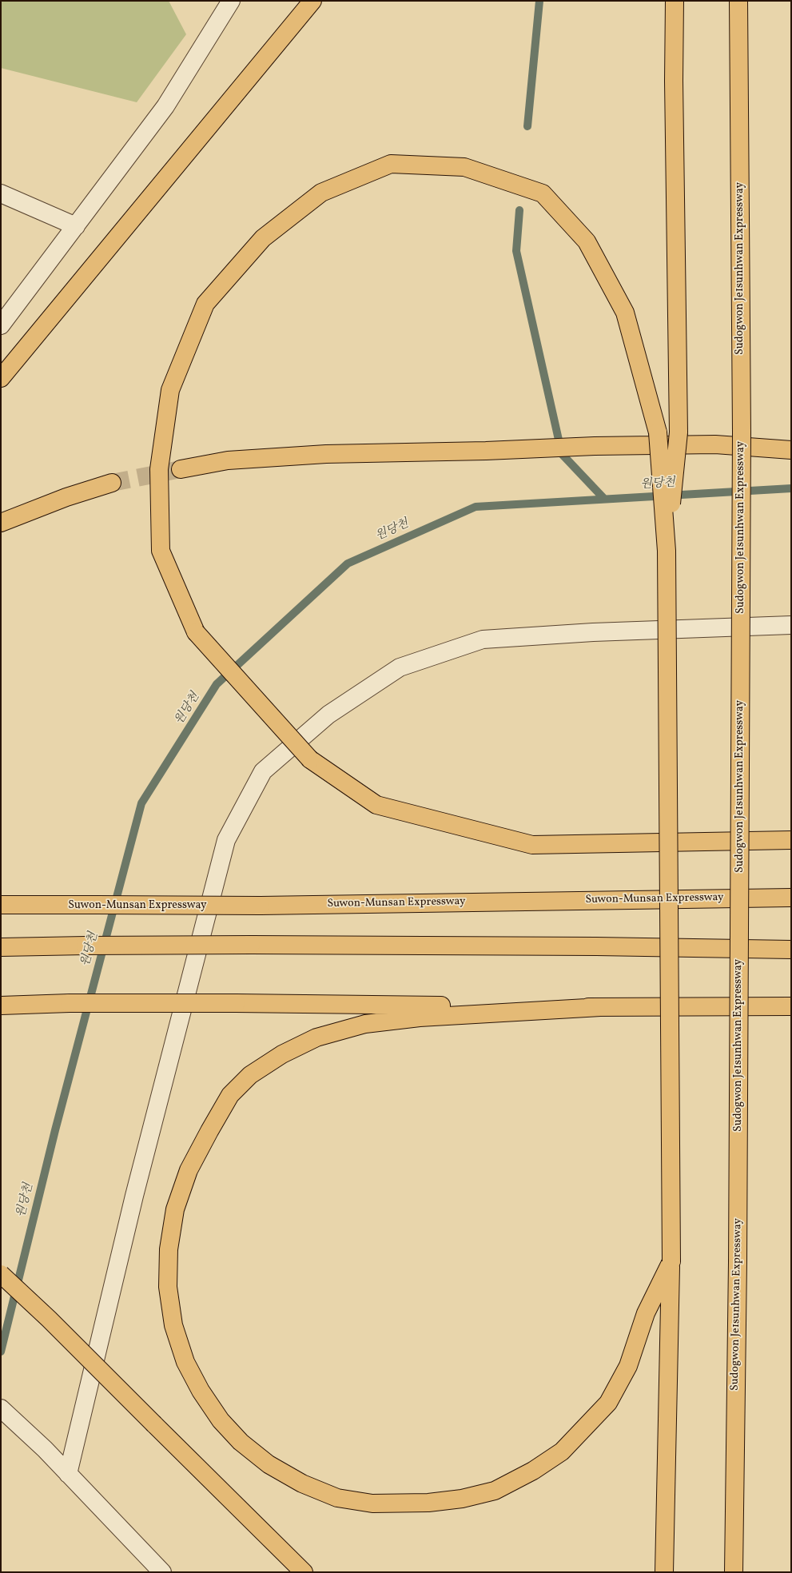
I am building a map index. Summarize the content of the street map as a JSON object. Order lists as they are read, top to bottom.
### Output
{
  "streets": {
    "highway": ["Sudogwon Je1sunhwan Expressway", "Suwon-Munsan Expressway"]
  },
  "water": ["원당천"]
}
